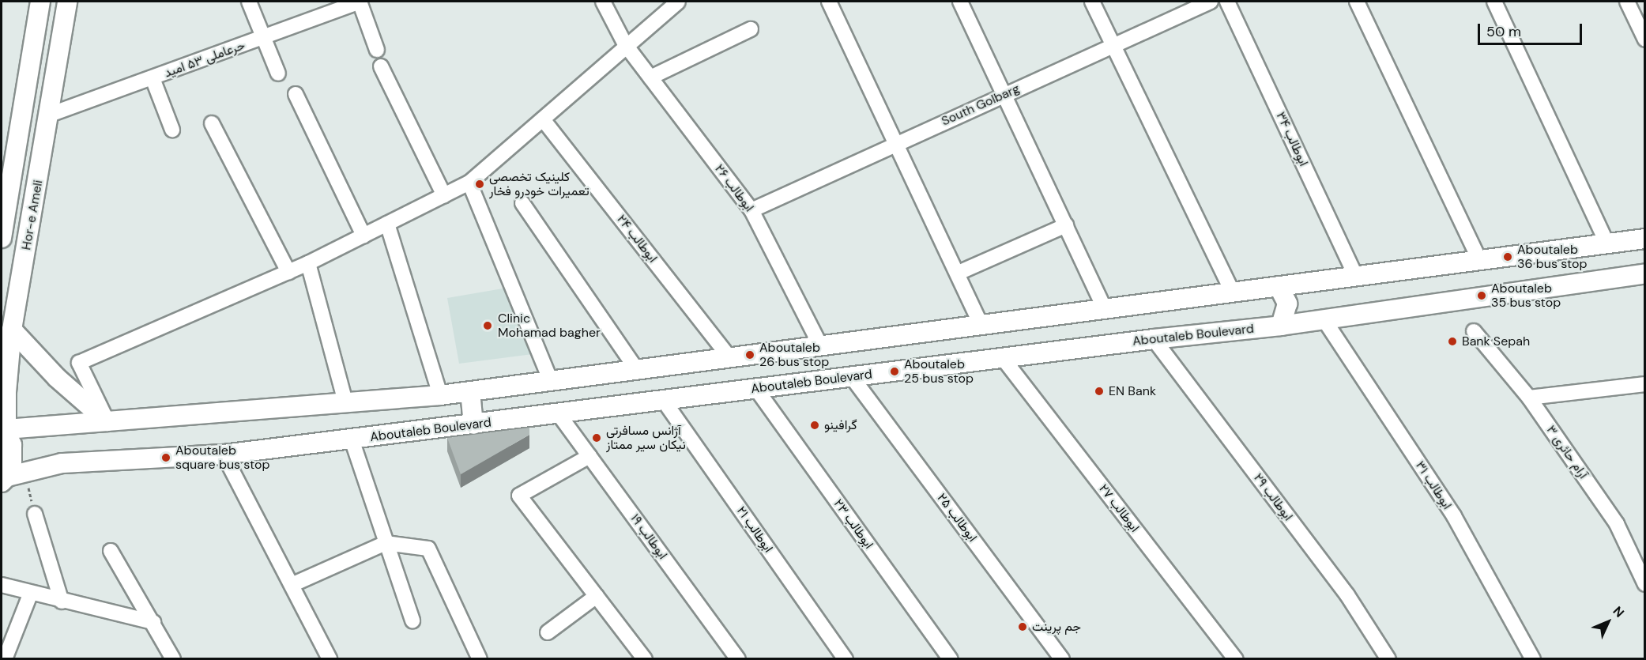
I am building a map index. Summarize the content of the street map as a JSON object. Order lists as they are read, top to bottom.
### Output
{
  "streets": {
    "main road": ["Hor-e Ameli", "Aboutaleb Boulevard"],
    "street": [
      "حرعاملی ۵۳ امید",
      "South Golbarg",
      "ابوطالب ۳۴",
      "ابوطالب ۲۶",
      "ابوطالب ۲۴",
      "آرام حائری ۳",
      "ابوطالب ۳۱",
      "ابوطالب ۲۹",
      "ابوطالب ۲۷",
      "ابوطالب ۲۵",
      "ابوطالب ۲۳",
      "ابوطالب ۲۱",
      "ابوطالب ۱۹"
    ]
  },
  "crossings": [
    ["حرعاملی ۵۳ امید", "Hor-e Ameli"],
    ["South Golbarg", "ابوطالب ۲۶"],
    ["Hor-e Ameli", "Aboutaleb Boulevard"],
    ["Aboutaleb Boulevard", "ابوطالب ۳۱"],
    ["Aboutaleb Boulevard", "ابوطالب ۲۹"],
    ["Aboutaleb Boulevard", "ابوطالب ۲۷"],
    ["Aboutaleb Boulevard", "ابوطالب ۲۵"],
    ["Aboutaleb Boulevard", "ابوطالب ۲۳"],
    ["Aboutaleb Boulevard", "ابوطالب ۲۱"],
    ["Aboutaleb Boulevard", "ابوطالب ۱۹"]
  ],
  "places": [
    "کلینیک تخصصی تعمیرات خودرو فخار",
    "Aboutaleb 36 bus stop",
    "Aboutaleb 35 bus stop",
    "Clinic Mohamad bagher",
    "Bank Sepah",
    "Aboutaleb 26 bus stop",
    "Aboutaleb 25 bus stop",
    "EN Bank",
    "گرافینو",
    "آژانس مسافرتی نیکان سیر ممتاز",
    "Aboutaleb square bus stop",
    "جم پرینت"
  ],
  "scale_bar": "50 m",
  "north": "top right"
}
